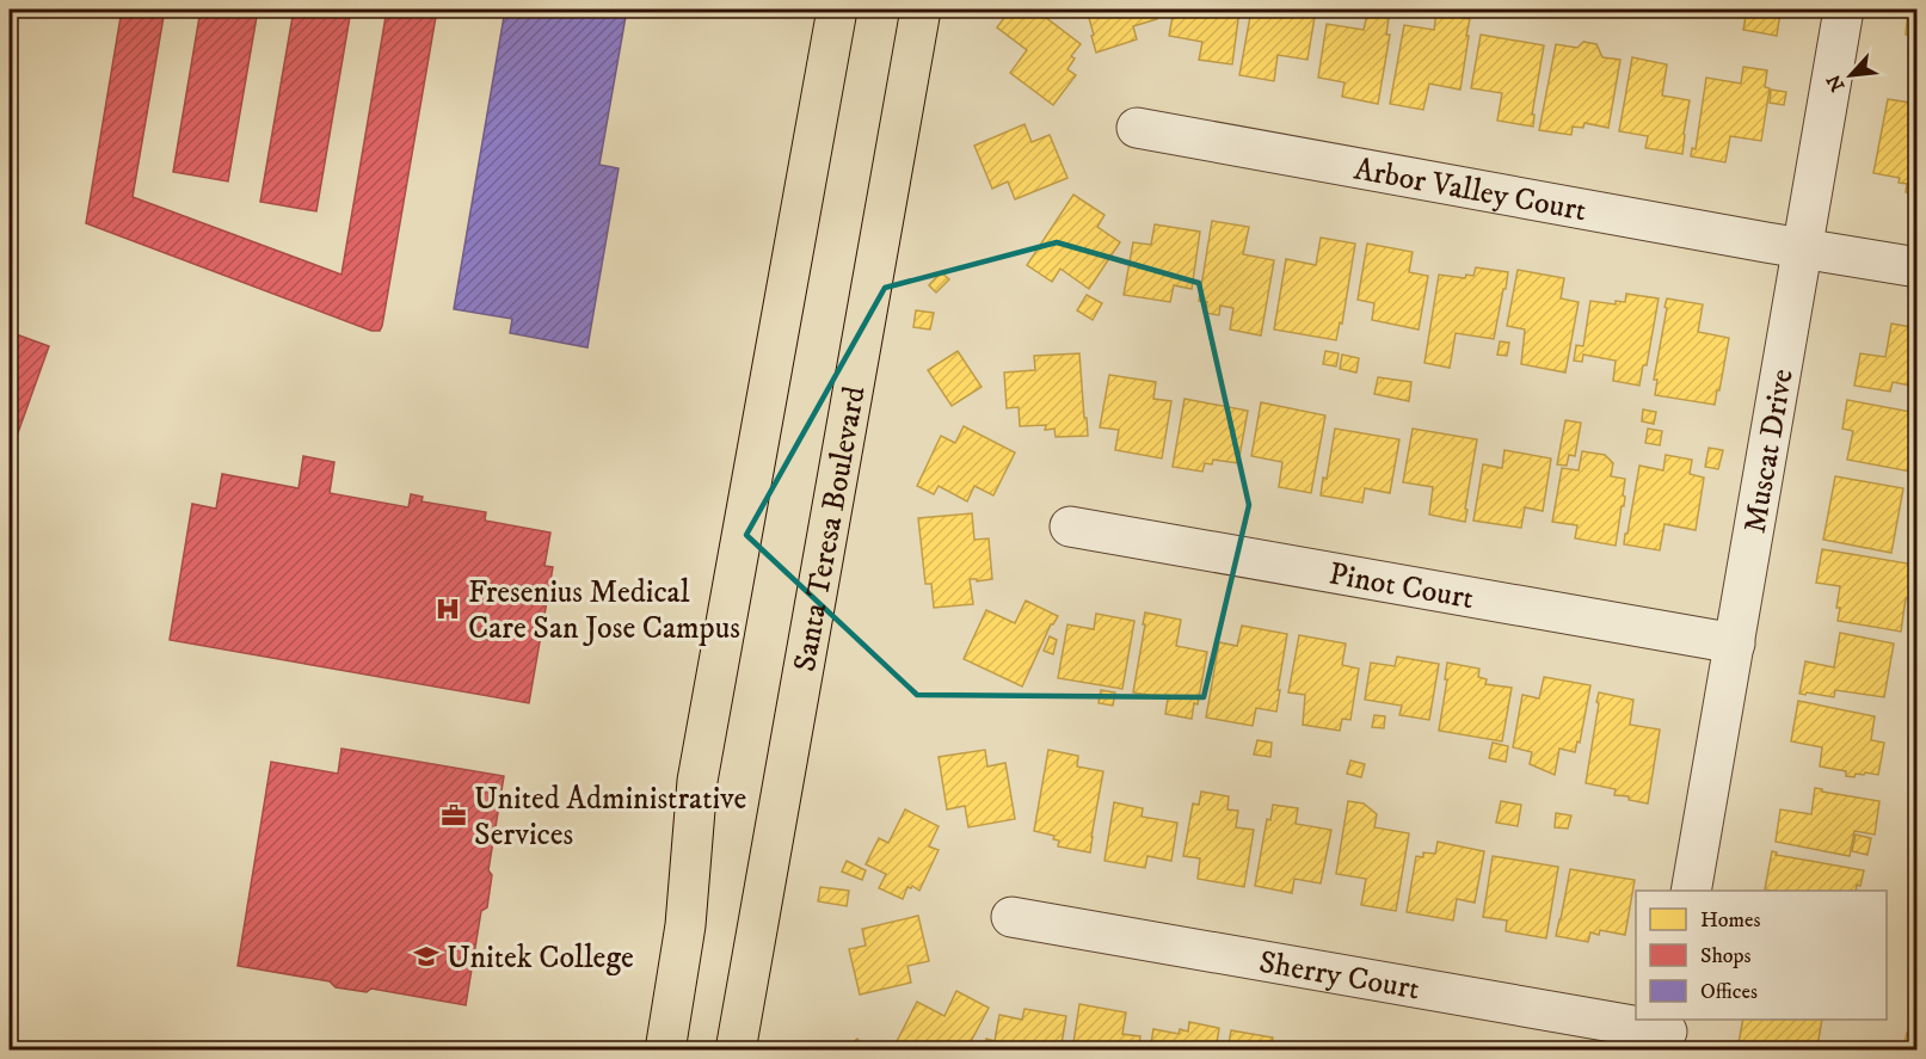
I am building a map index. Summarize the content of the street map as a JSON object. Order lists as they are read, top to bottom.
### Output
{
  "streets": {
    "main road": ["Santa Teresa Boulevard"],
    "street": [
      "Arbor Valley Court",
      "Muscat Drive",
      "Pinot Court",
      "Sherry Court"
    ]
  },
  "crossings": [
    ["Arbor Valley Court", "Muscat Drive"],
    ["Muscat Drive", "Pinot Court"]
  ],
  "places": {
    "hospital": ["Fresenius Medical Care San Jose Campus"],
    "office": ["United Administrative Services"],
    "school or university": ["Unitek College"]
  },
  "legend": ["Homes", "Shops", "Offices"],
  "north": "bottom left"
}
